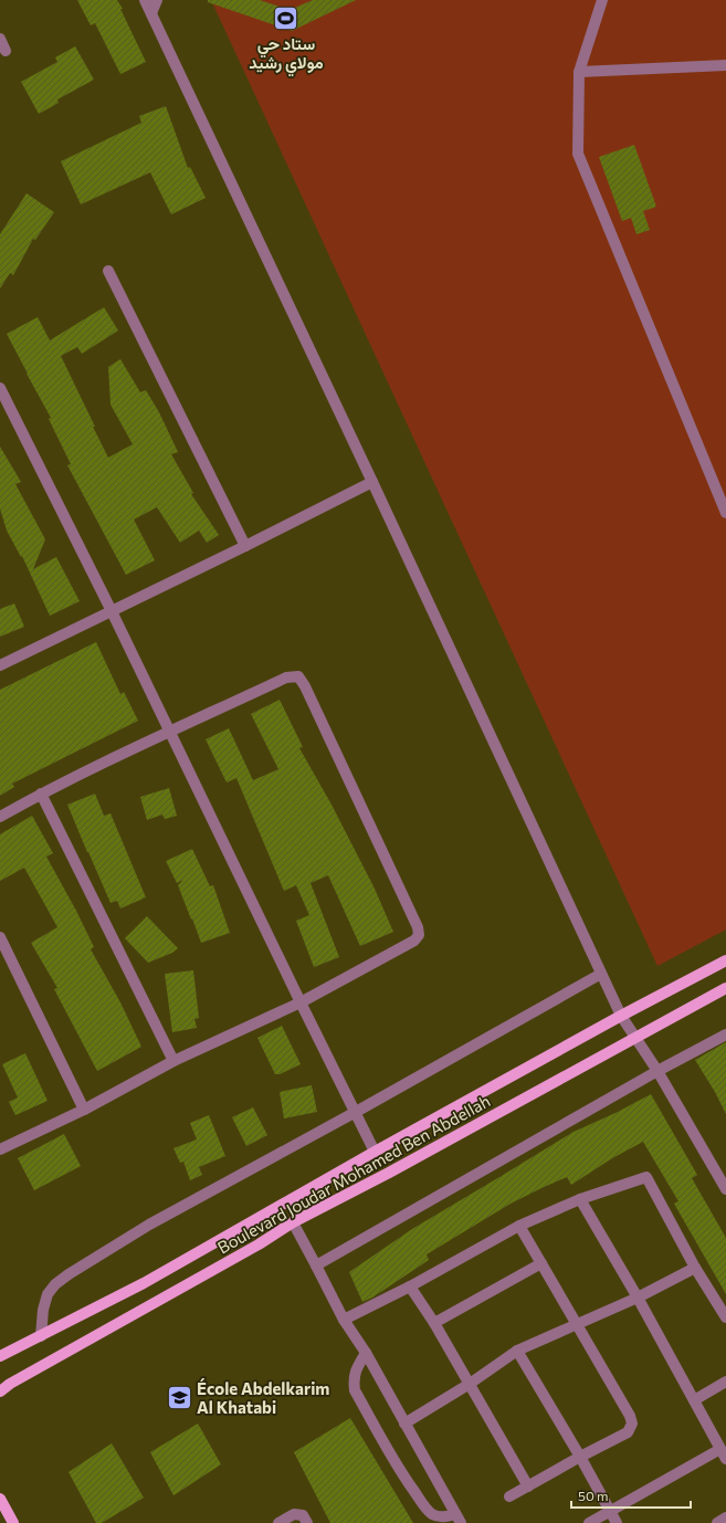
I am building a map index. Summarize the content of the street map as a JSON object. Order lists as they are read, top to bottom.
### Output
{
  "streets": {
    "main road": ["Boulevard Joudar Mohamed Ben Abdellah"]
  },
  "places": {
    "sports": ["ستاد حي مولاي رشيد"],
    "school or university": ["École Abdelkarim Al Khatabi"]
  },
  "scale_bar": "50 m"
}
